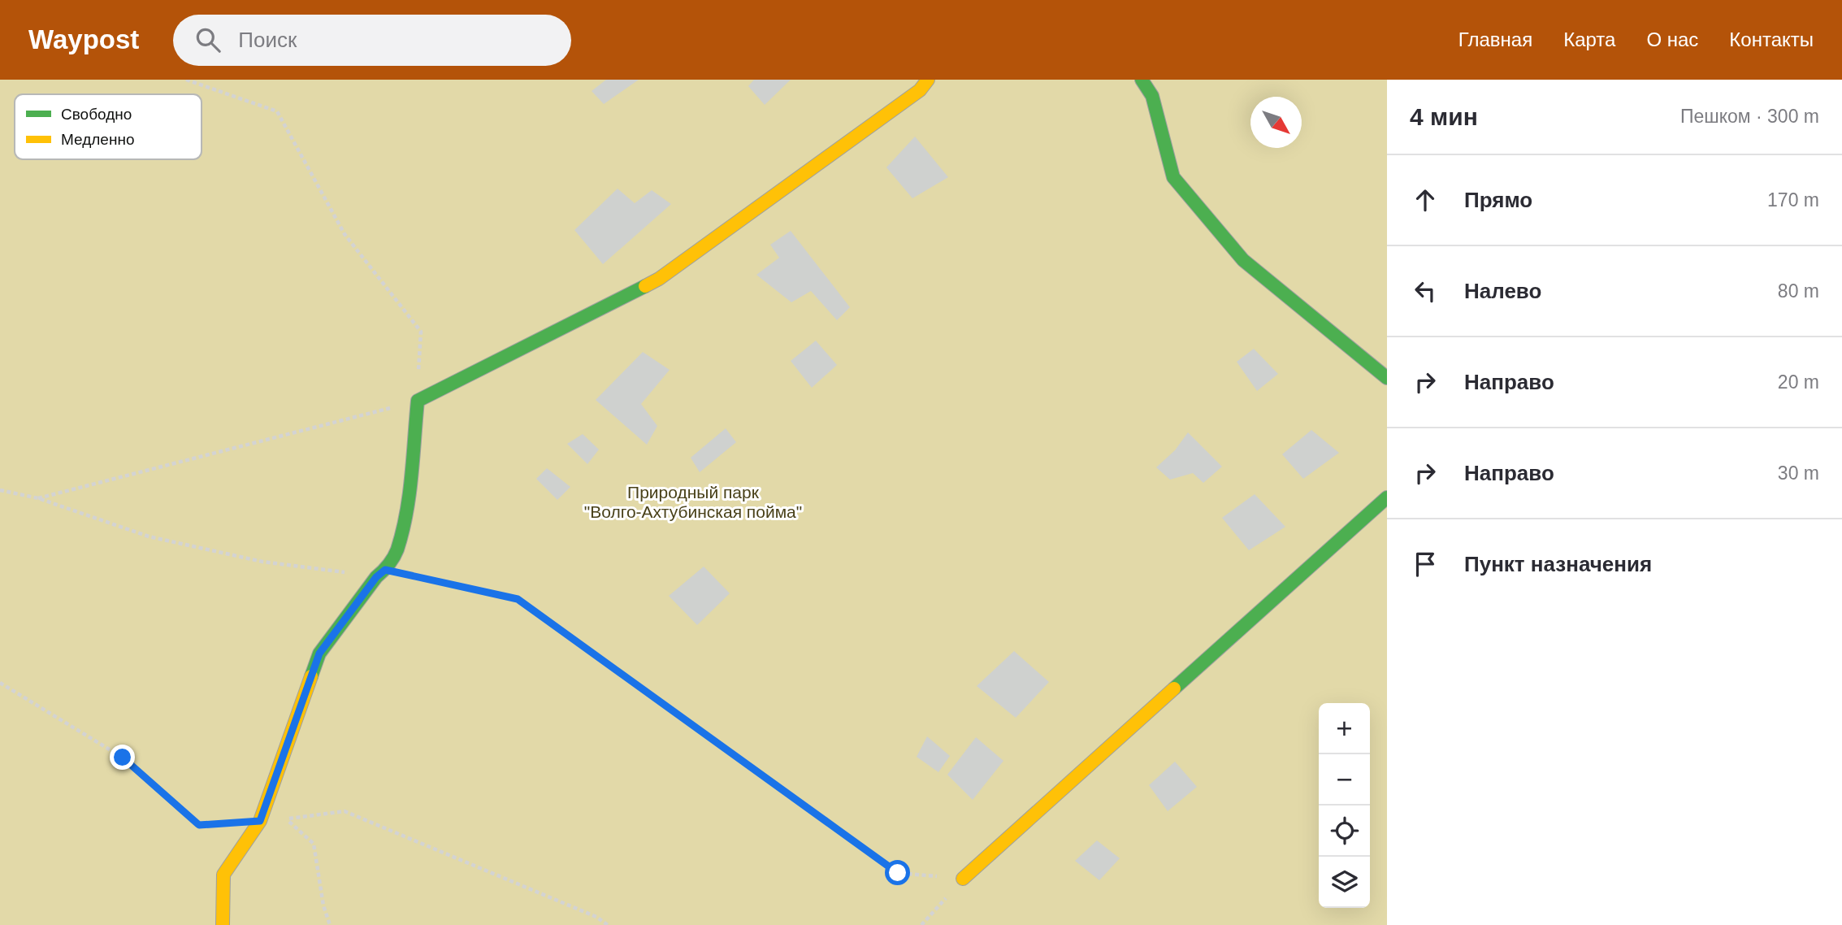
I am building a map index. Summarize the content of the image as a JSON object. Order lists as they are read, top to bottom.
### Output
{
  "parks": ["Природный парк \"Волго-Ахтубинская пойма\""],
  "legend": ["Свободно", "Медленно"],
  "north": "bottom right",
  "page": {
    "header": "Waypost",
    "search": "Поиск",
    "nav": [
      "Главная",
      "Карта",
      "О нас",
      "Контакты"
    ],
    "heading": ["4 мин", "Пешком · 300 m"],
    "list": [
      ["Прямо", "170 m"],
      ["Налево", "80 m"],
      ["Направо", "20 m"],
      ["Направо", "30 m"],
      "Пункт назначения"
    ],
    "map_buttons": ["+", "−"]
  }
}
